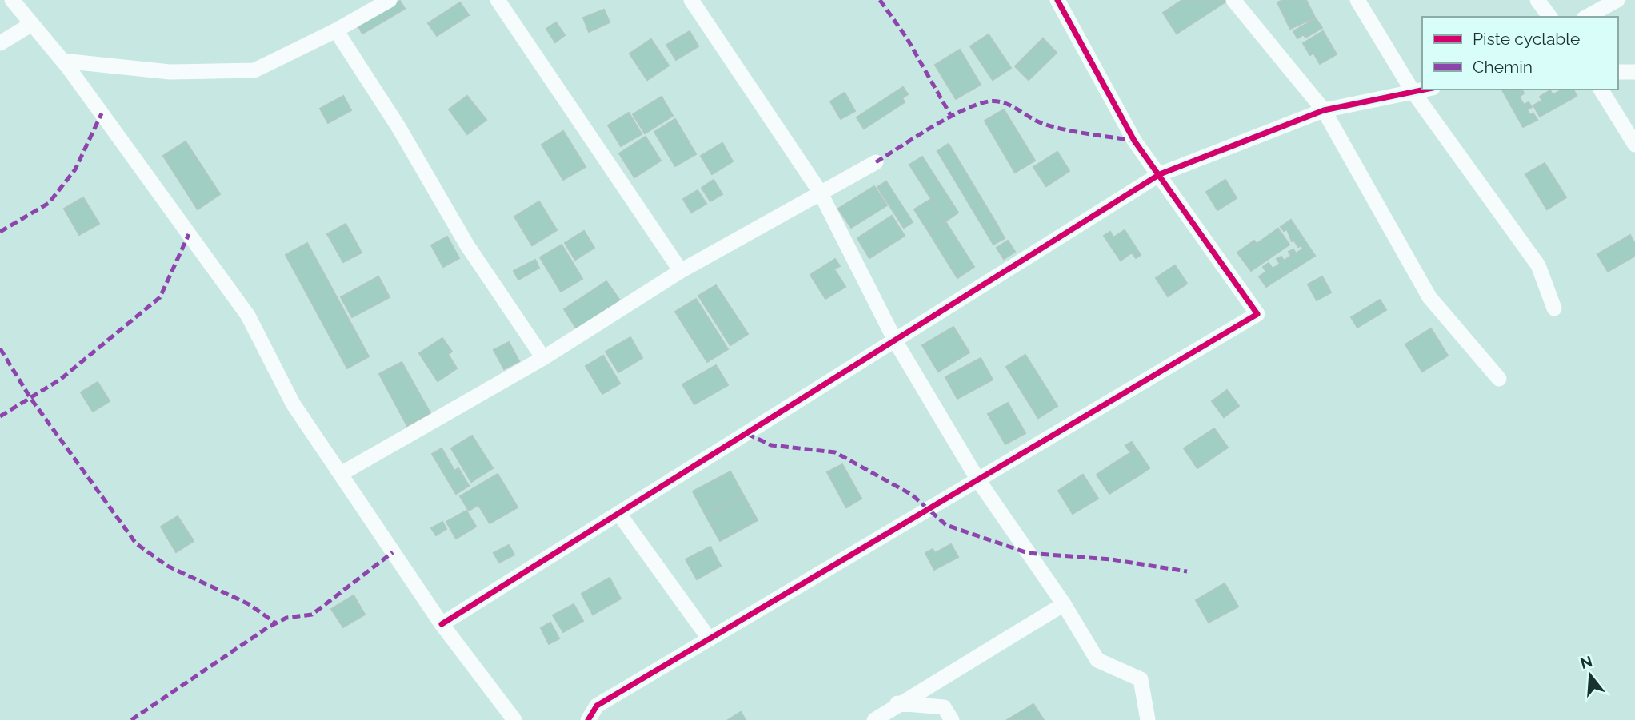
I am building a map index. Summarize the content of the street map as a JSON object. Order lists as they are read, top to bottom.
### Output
{
  "legend": ["Piste cyclable", "Chemin"],
  "north": "top"
}
